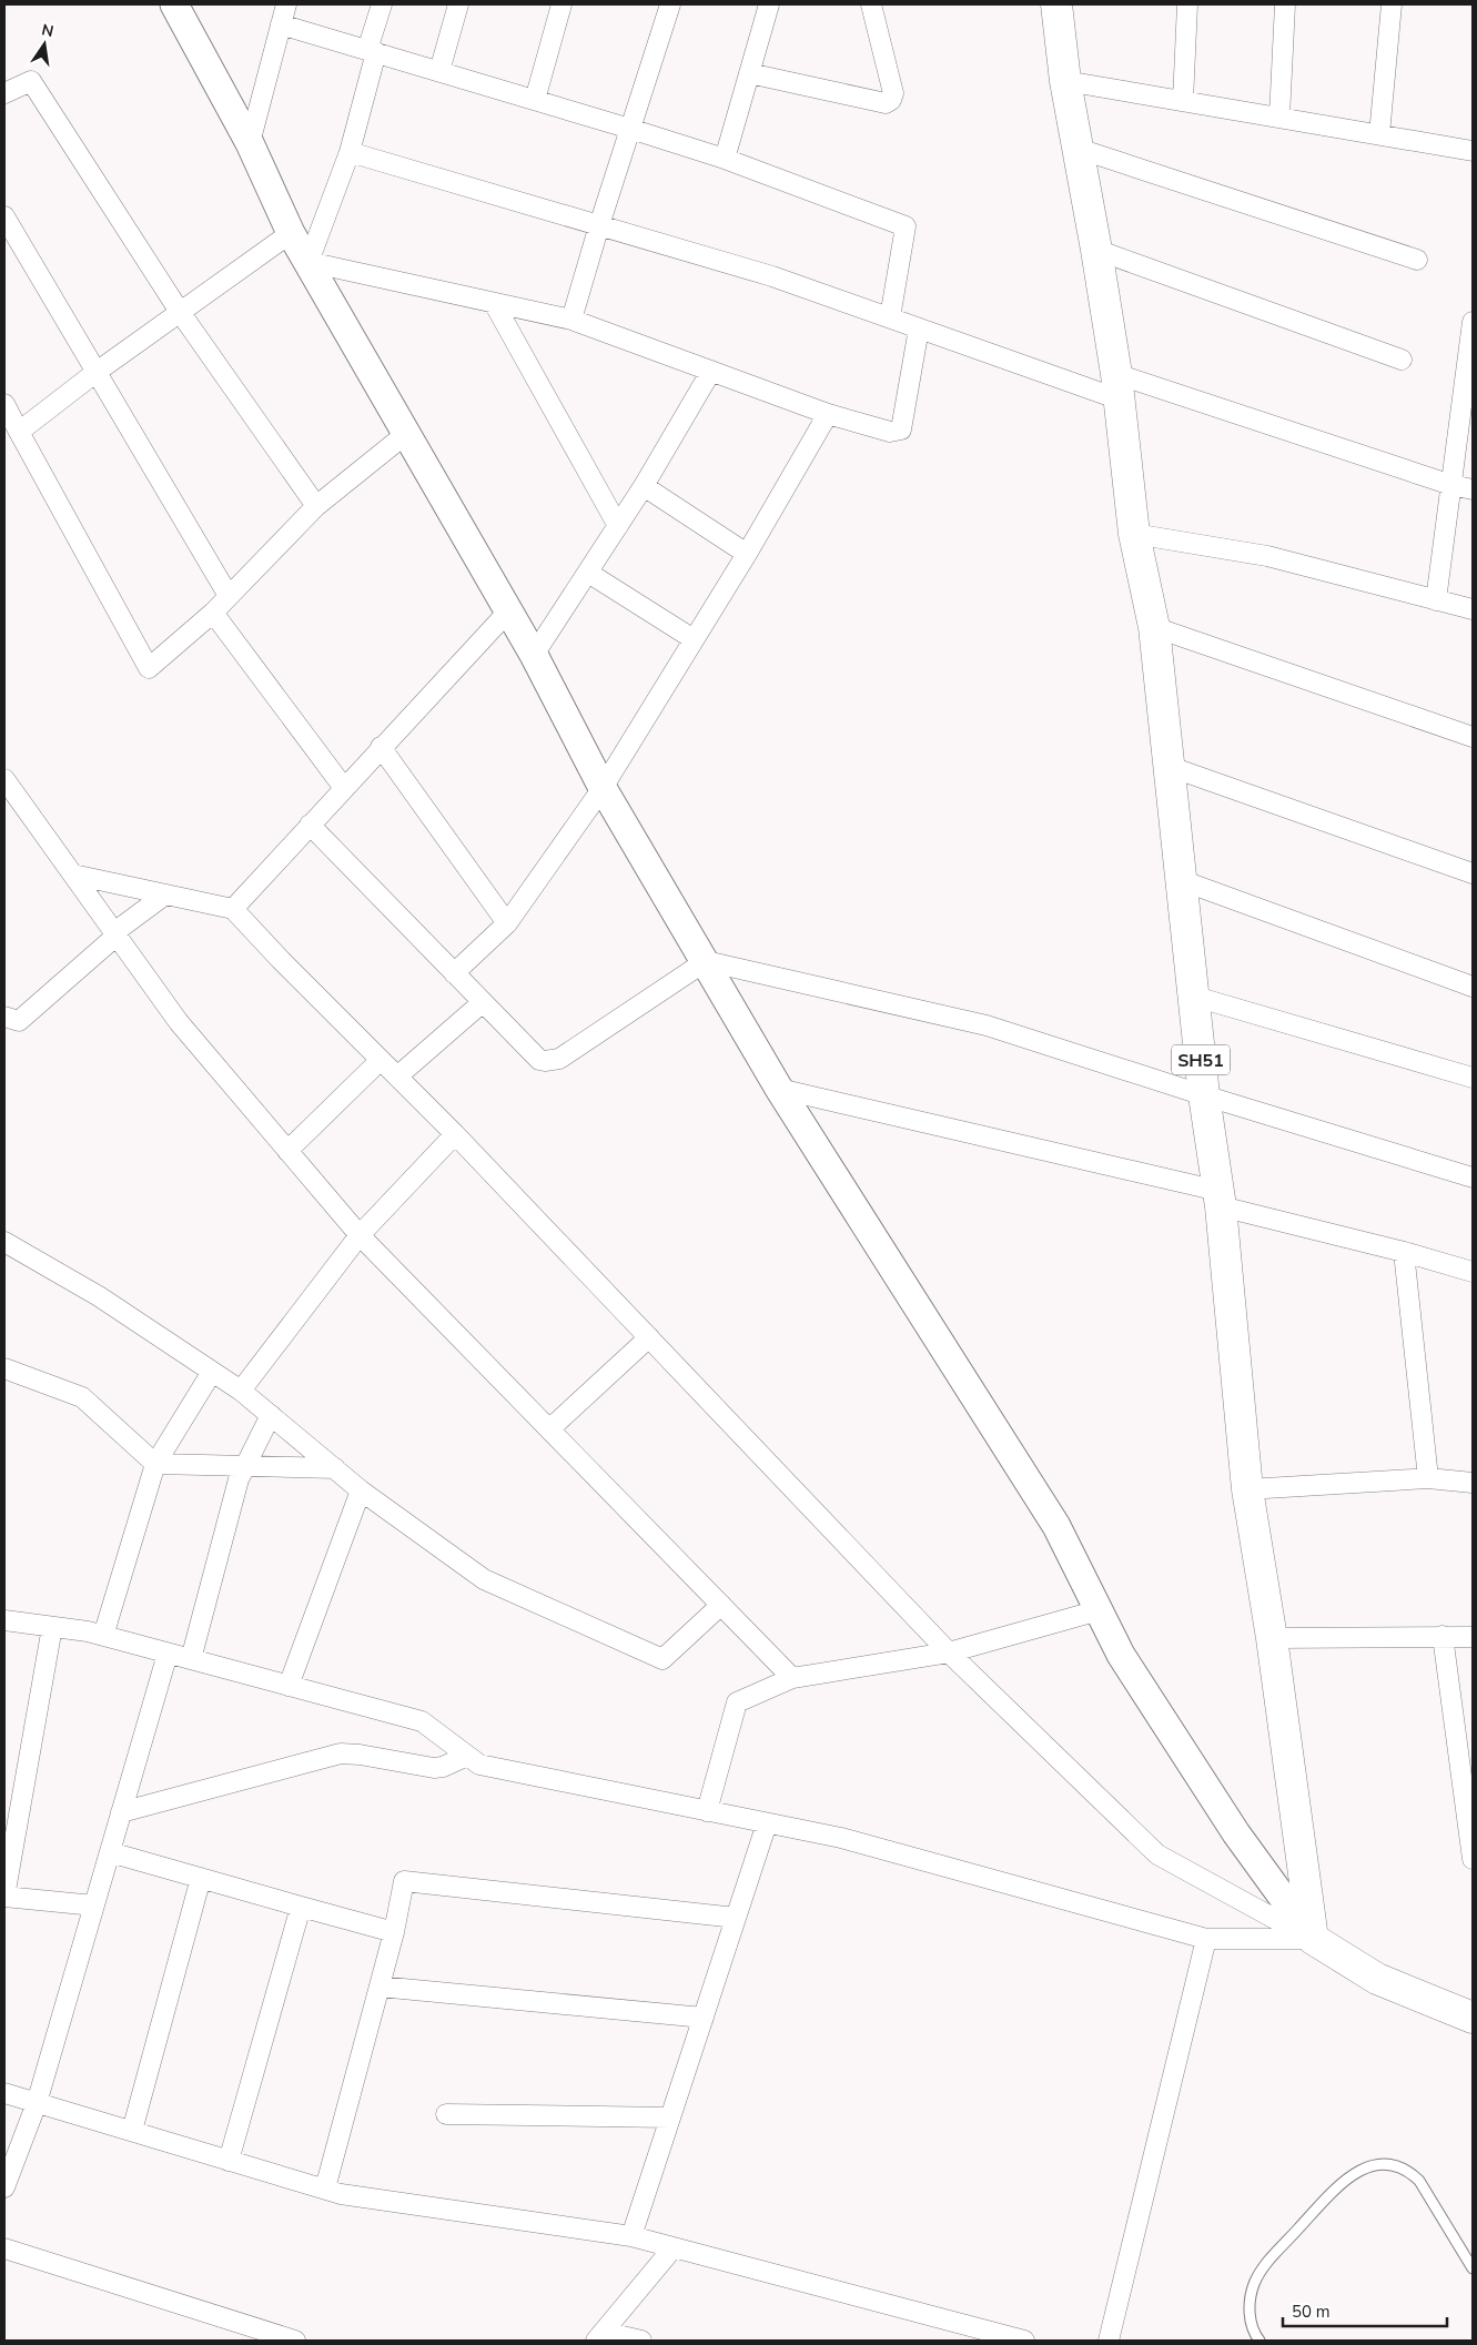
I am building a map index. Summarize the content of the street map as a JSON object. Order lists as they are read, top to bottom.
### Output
{
  "streets": {
    "main road": ["SH51"]
  },
  "scale_bar": "50 m",
  "north": "top"
}
